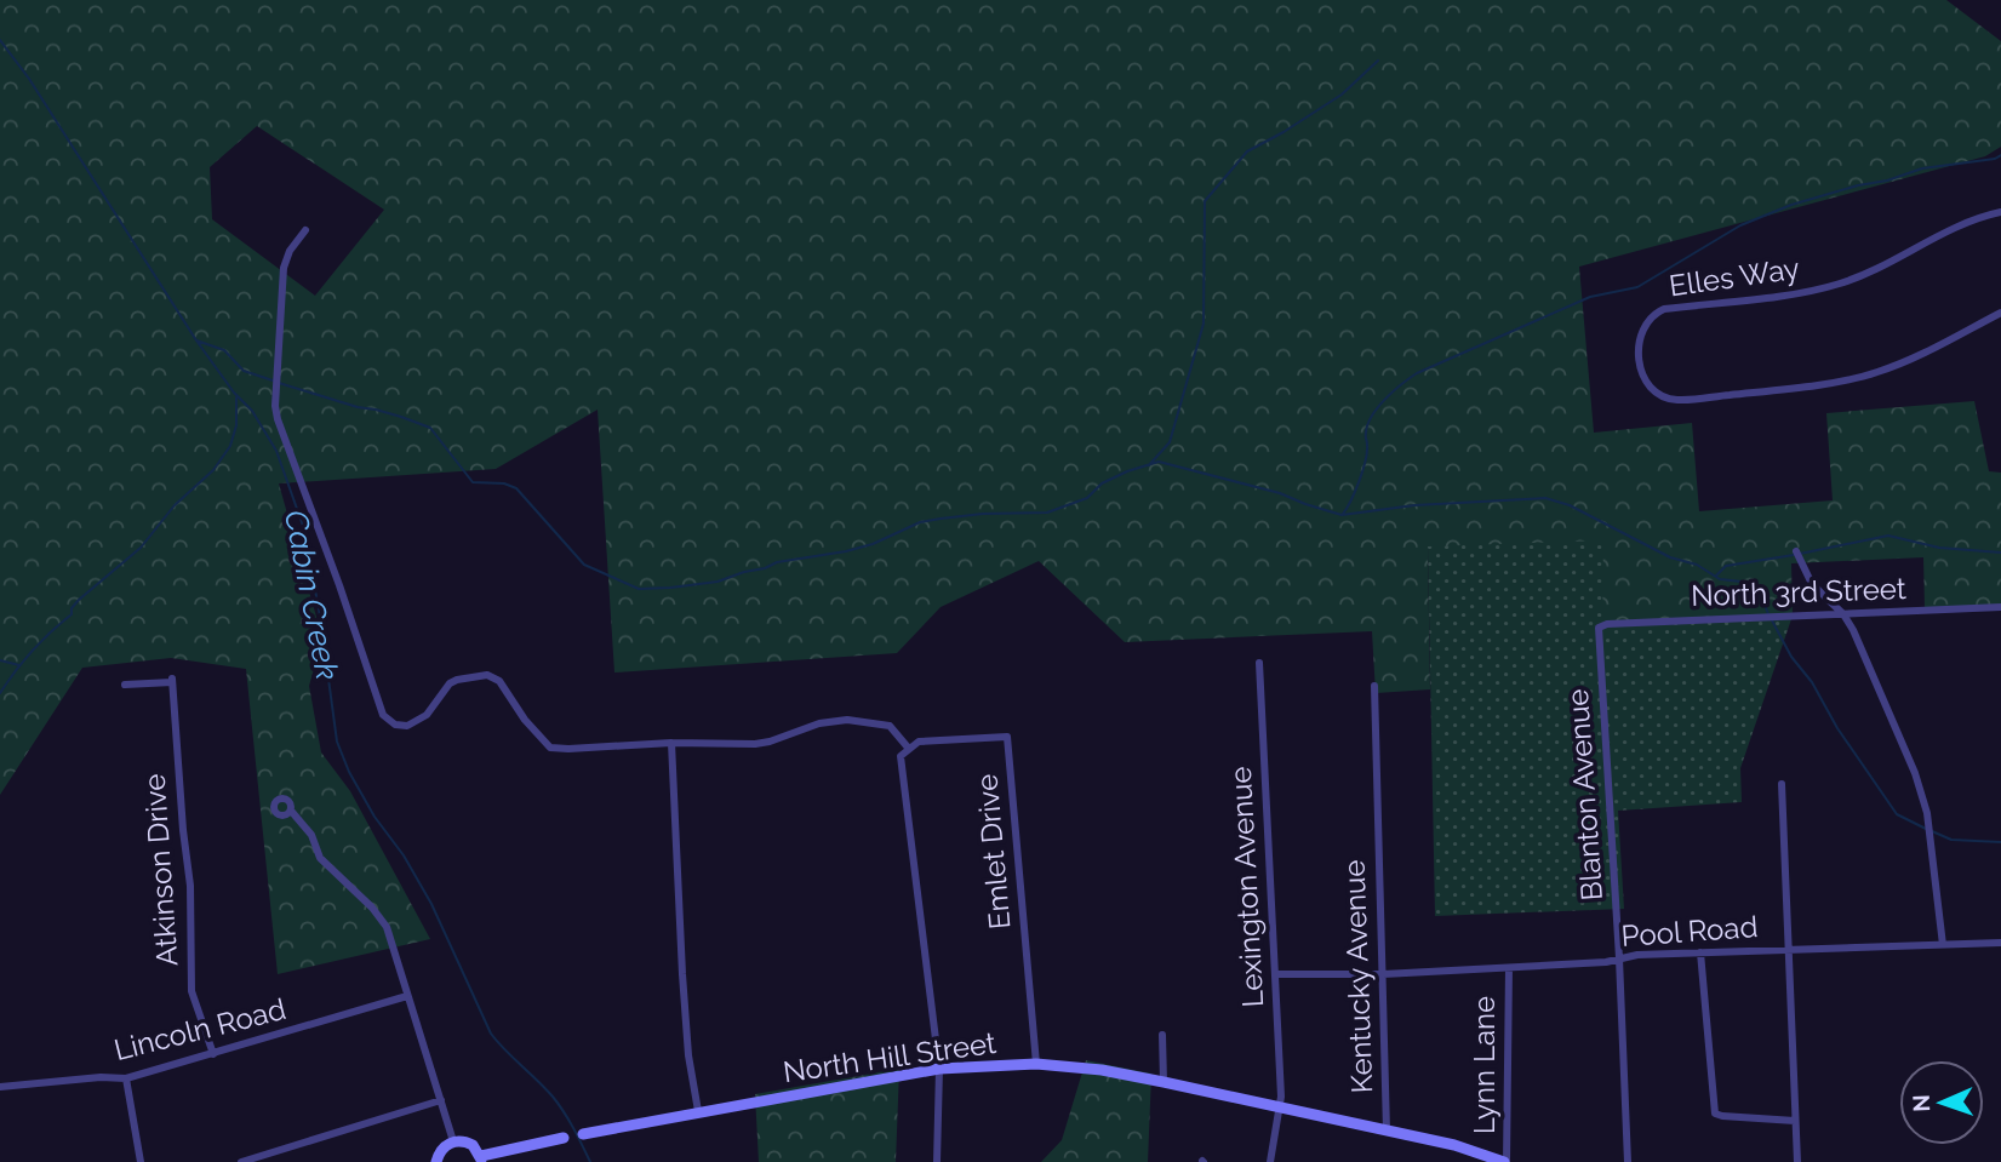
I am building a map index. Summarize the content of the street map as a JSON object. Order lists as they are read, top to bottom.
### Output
{
  "streets": {
    "street": [
      "Elles Way",
      "North 3rd Street",
      "Blanton Avenue",
      "Emlet Drive",
      "Atkinson Drive",
      "Lexington Avenue",
      "Pool Road",
      "Kentucky Avenue",
      "Lincoln Road",
      "North Hill Street",
      "Lynn Lane"
    ]
  },
  "crossings": [
    ["North 3rd Street", "Blanton Avenue"],
    ["Blanton Avenue", "Pool Road"],
    ["Emlet Drive", "North Hill Street"],
    ["Atkinson Drive", "Lincoln Road"],
    ["Lexington Avenue", "Pool Road"],
    ["Lexington Avenue", "North Hill Street"],
    ["Pool Road", "Kentucky Avenue"],
    ["Pool Road", "Lynn Lane"],
    ["Kentucky Avenue", "North Hill Street"],
    ["North Hill Street", "Lynn Lane"]
  ],
  "water": ["Cabin Creek"],
  "north": "left"
}
